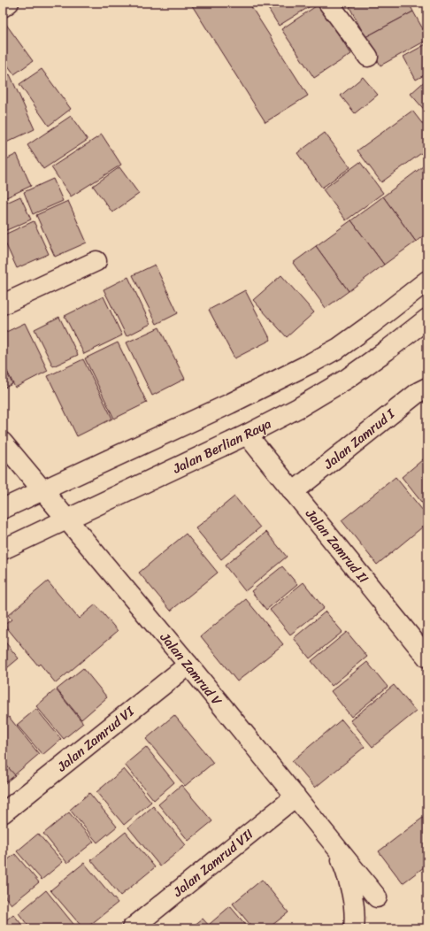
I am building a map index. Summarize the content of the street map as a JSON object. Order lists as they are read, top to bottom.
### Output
{
  "streets": {
    "street": [
      "Jalan Zamrud I",
      "Jalan Berlian Raya",
      "Jalan Zamrud II",
      "Jalan Zamrud V",
      "Jalan Zamrud VI",
      "Jalan Zamrud VII"
    ]
  },
  "crossings": [
    ["Jalan Zamrud I", "Jalan Zamrud II"],
    ["Jalan Berlian Raya", "Jalan Zamrud II"],
    ["Jalan Berlian Raya", "Jalan Zamrud V"],
    ["Jalan Zamrud V", "Jalan Zamrud VI"],
    ["Jalan Zamrud V", "Jalan Zamrud VII"]
  ]
}
